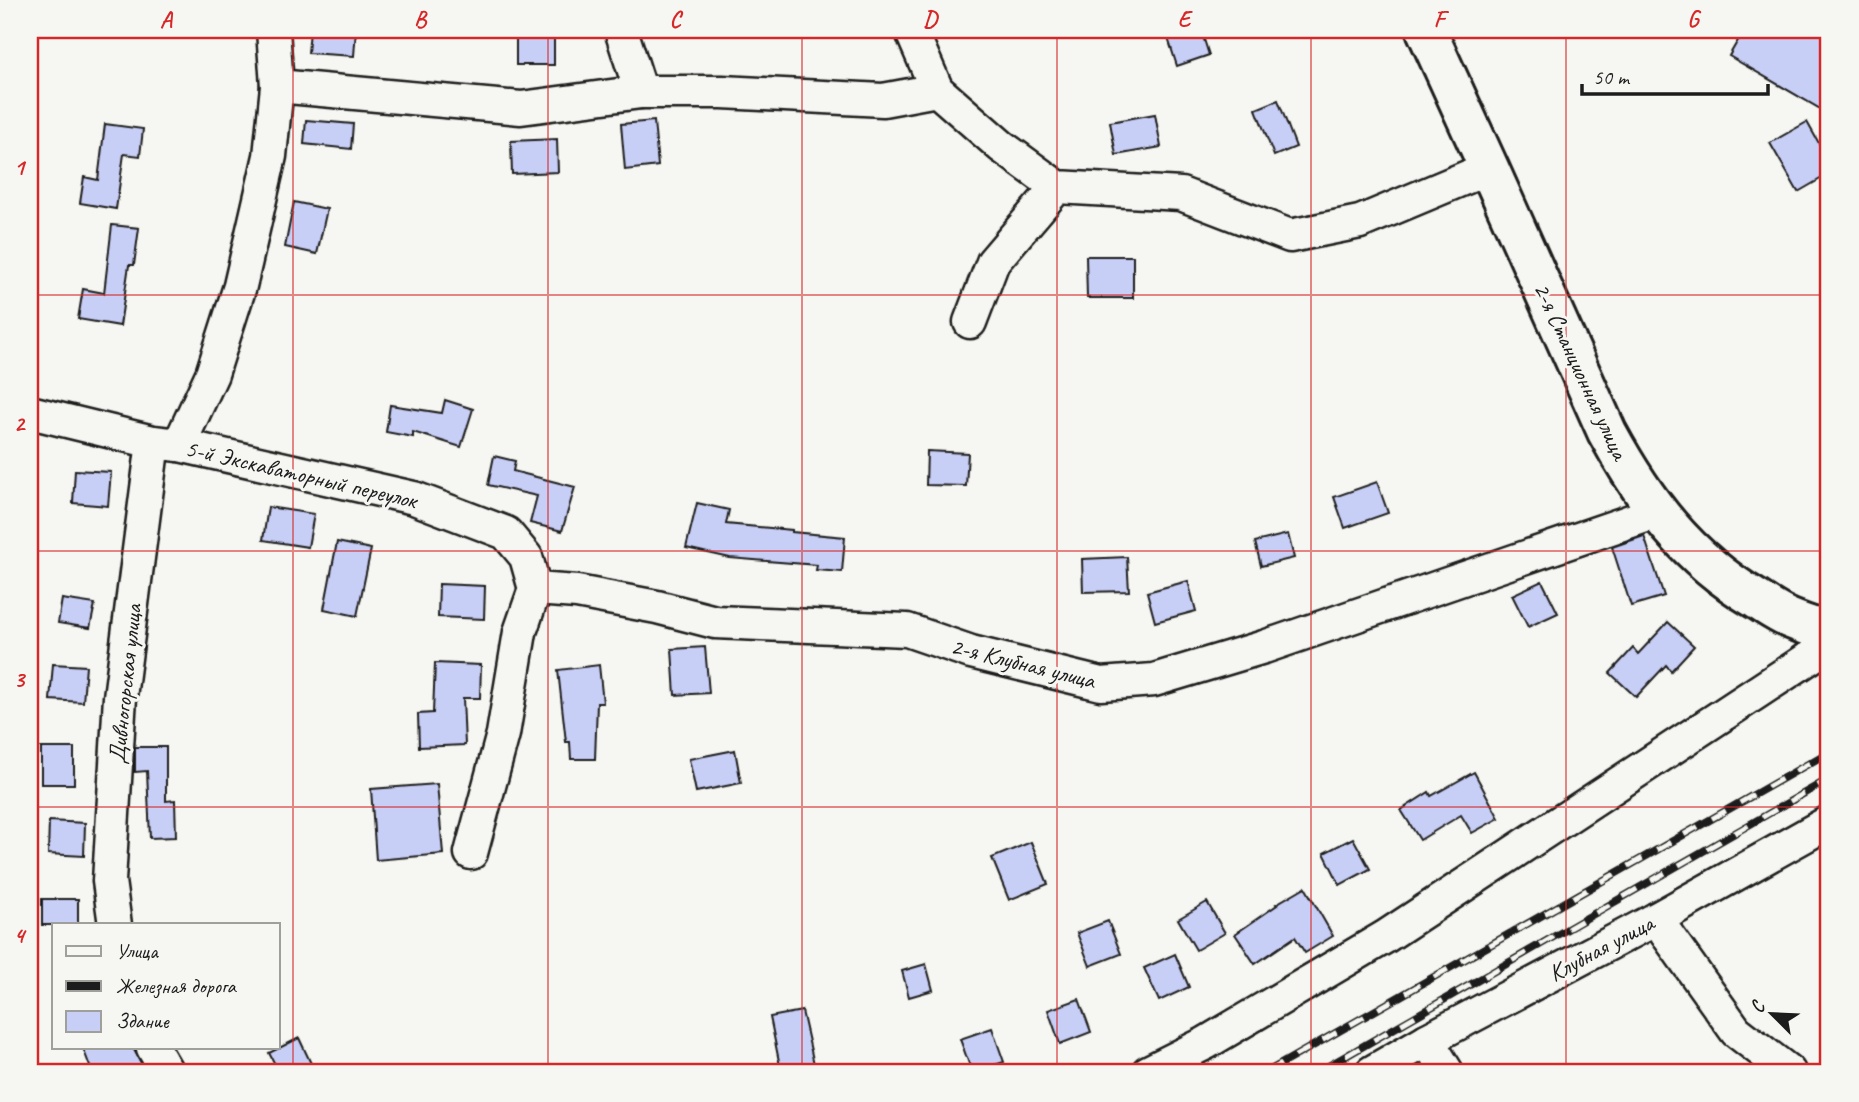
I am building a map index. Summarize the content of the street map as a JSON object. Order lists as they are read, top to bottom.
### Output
{
  "streets": {
    "main road": ["2-я Станционная улица"],
    "street": [
      "5-й Экскаваторный переулок",
      "2-я Клубная улица",
      "Дивногорская улица",
      "Клубная улица"
    ]
  },
  "crossings": [
    ["2-я Станционная улица", "2-я Клубная улица"],
    ["5-й Экскаваторный переулок", "2-я Клубная улица"],
    ["5-й Экскаваторный переулок", "Дивногорская улица"]
  ],
  "legend": ["Улица", "Железная дорога", "Здание"],
  "scale_bar": "50 m",
  "north": "top left",
  "grid": {
    "columns": [
      "A",
      "B",
      "C",
      "D",
      "E",
      "F",
      "G"
    ],
    "rows": [
      "1",
      "2",
      "3",
      "4"
    ]
  }
}
